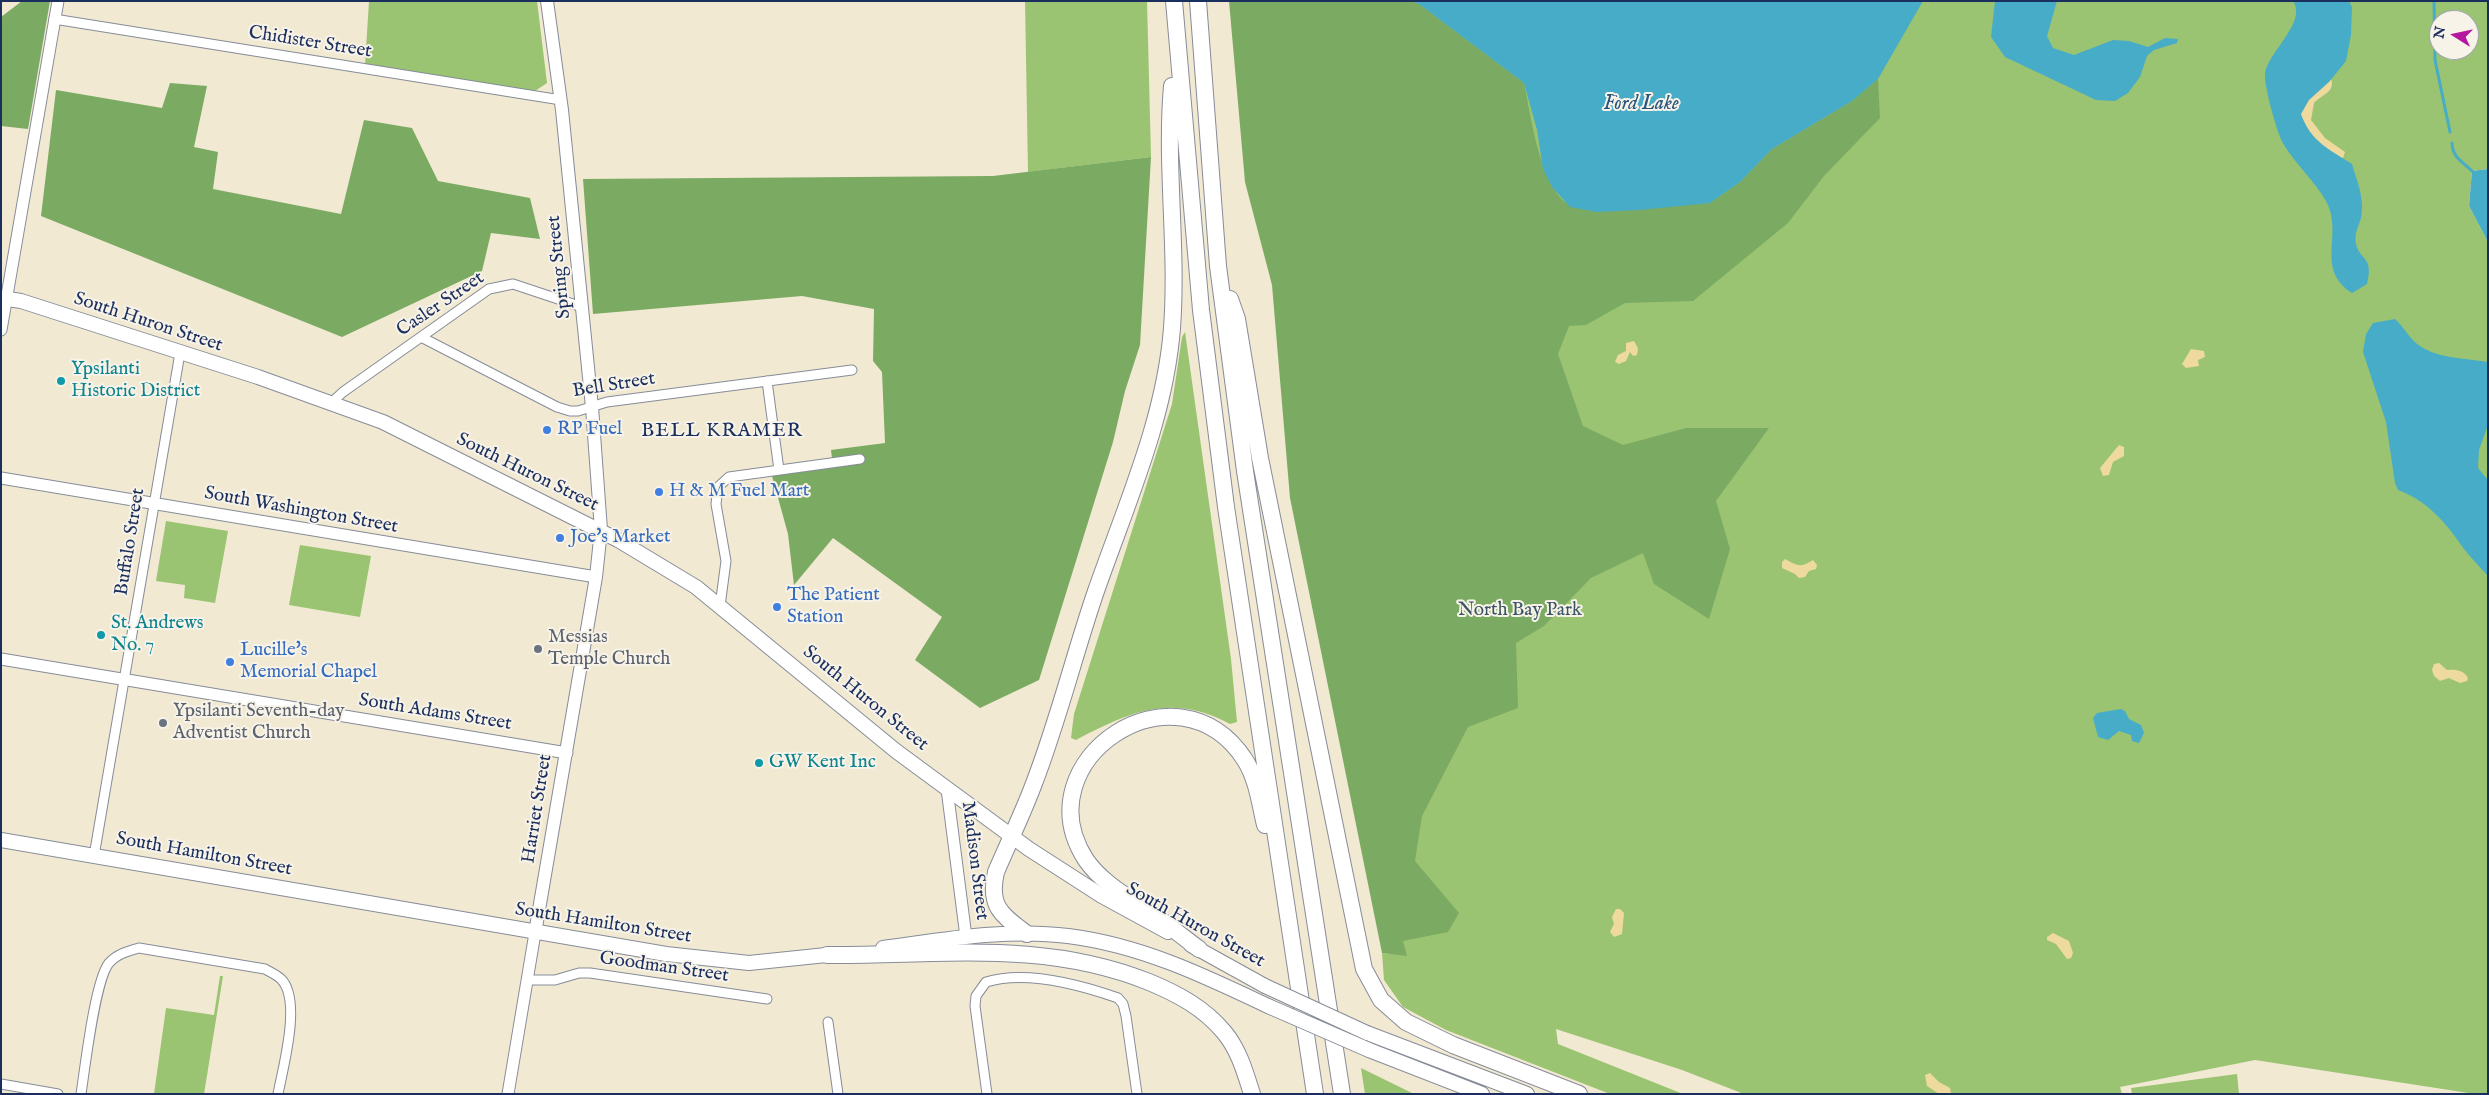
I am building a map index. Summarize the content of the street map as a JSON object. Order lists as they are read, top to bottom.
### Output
{
  "streets": {
    "main road": [
      "Spring Street",
      "South Huron Street",
      "Harriet Street",
      "South Hamilton Street"
    ],
    "street": [
      "Chidister Street",
      "Casler Street",
      "Bell Street",
      "South Washington Street",
      "Buffalo Street",
      "South Adams Street",
      "Madison Street",
      "Goodman Street"
    ]
  },
  "crossings": [
    ["Chidister Street", "Spring Street"],
    ["Spring Street", "Casler Street"],
    ["Spring Street", "South Huron Street"],
    ["Spring Street", "Bell Street"],
    ["Spring Street", "Harriet Street"],
    ["Casler Street", "South Huron Street"],
    ["Casler Street", "Bell Street"],
    ["South Huron Street", "Buffalo Street"],
    ["South Huron Street", "Harriet Street"],
    ["South Huron Street", "South Hamilton Street"],
    ["South Huron Street", "Madison Street"],
    ["South Washington Street", "Buffalo Street"],
    ["South Washington Street", "Harriet Street"],
    ["Buffalo Street", "South Adams Street"],
    ["Buffalo Street", "South Hamilton Street"],
    ["South Adams Street", "Harriet Street"],
    ["Harriet Street", "South Hamilton Street"],
    ["Harriet Street", "Goodman Street"],
    ["South Hamilton Street", "Madison Street"]
  ],
  "districts": ["BELL KRAMER"],
  "water": ["Ford Lake"],
  "parks": ["North Bay Park"],
  "places": [
    "Ypsilanti Historic District",
    "RP Fuel",
    "H & M Fuel Mart",
    "Joe's Market",
    "The Patient Station",
    "St. Andrews No. 7",
    "Messias Temple Church",
    "Lucille's Memorial Chapel",
    "Ypsilanti Seventh-day Adventist Church",
    "GW Kent Inc"
  ],
  "north": "left"
}
